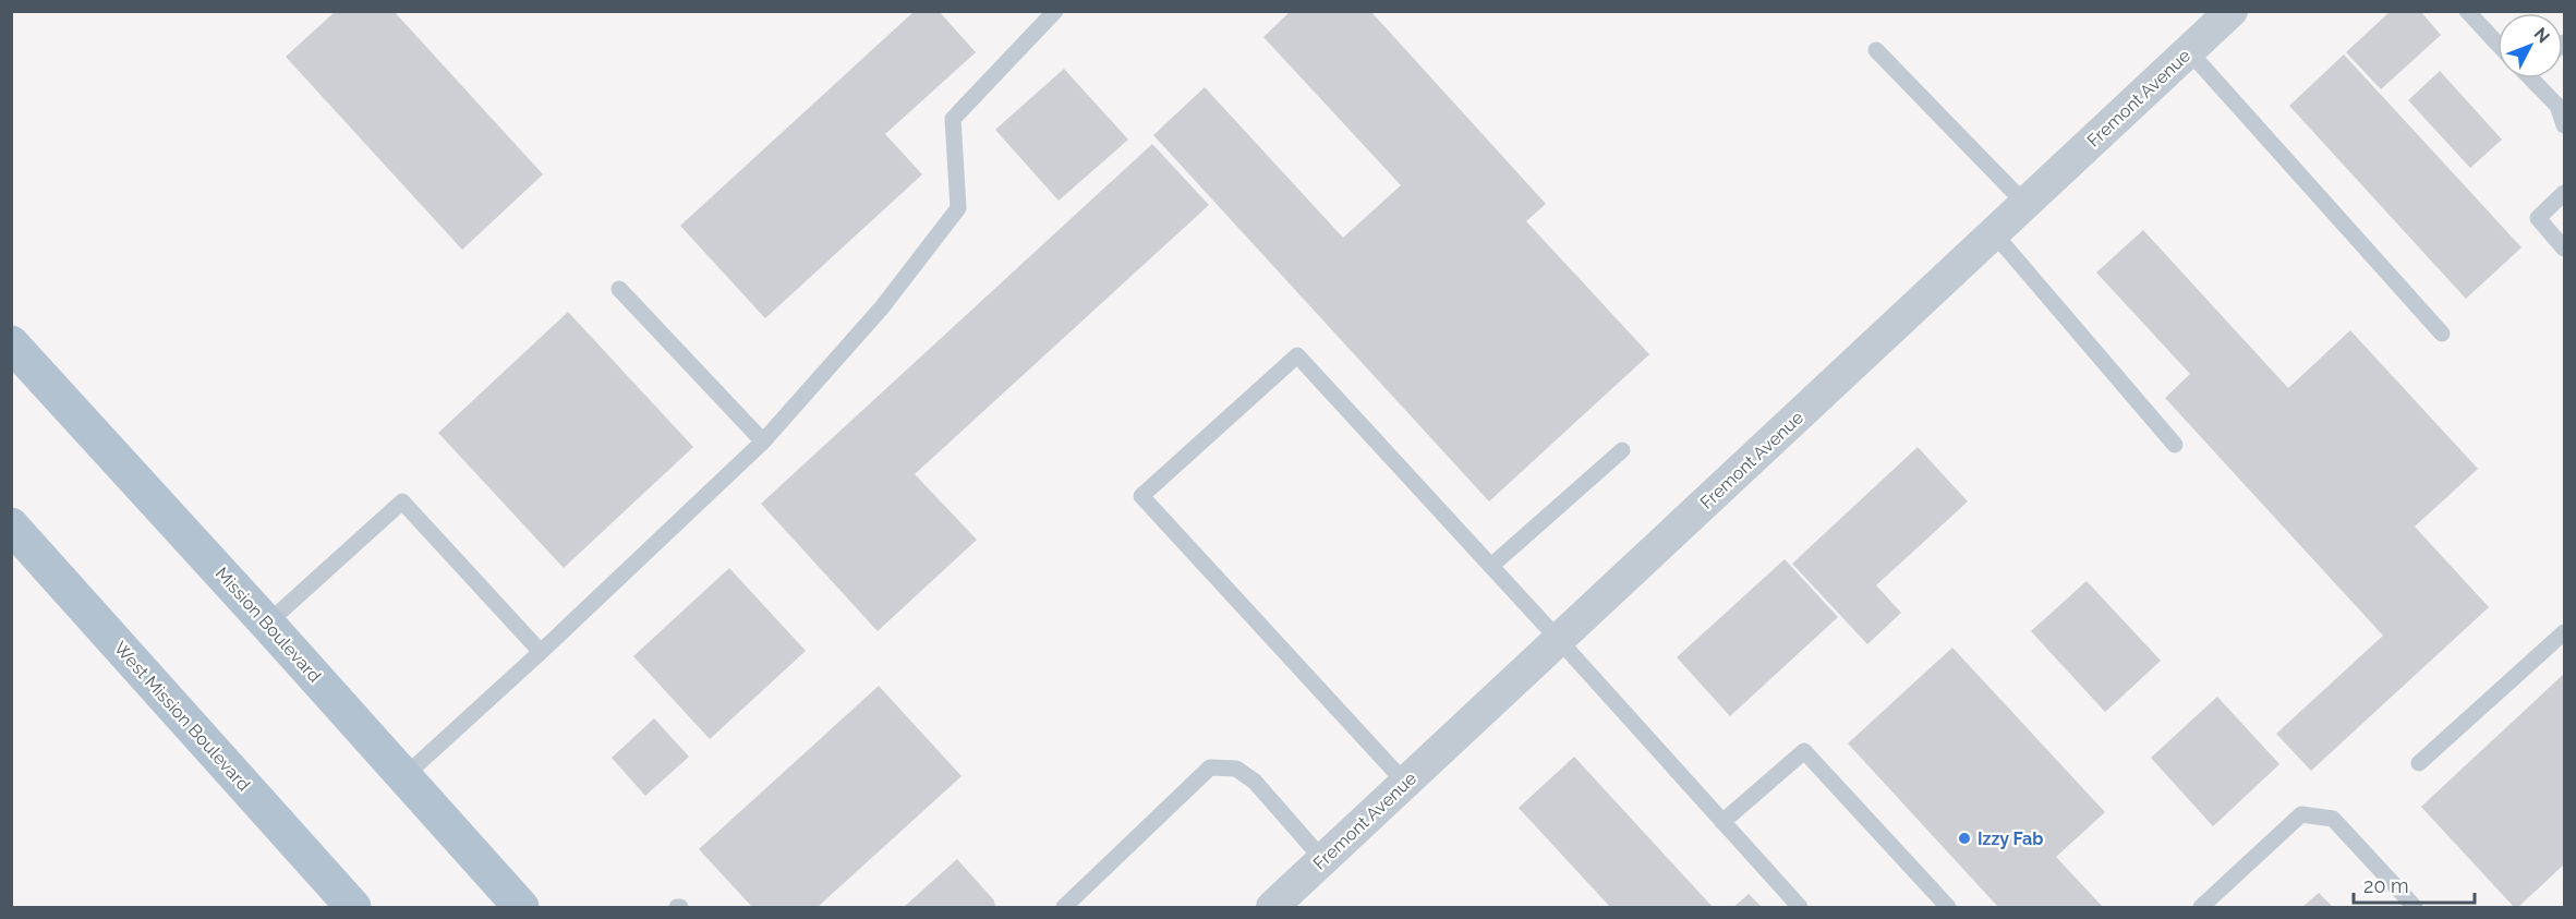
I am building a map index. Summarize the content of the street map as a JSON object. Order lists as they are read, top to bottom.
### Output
{
  "streets": {
    "main road": ["Mission Boulevard", "West Mission Boulevard"],
    "street": ["Fremont Avenue"]
  },
  "places": ["Izzy Fab"],
  "scale_bar": "20 m",
  "north": "top right"
}
